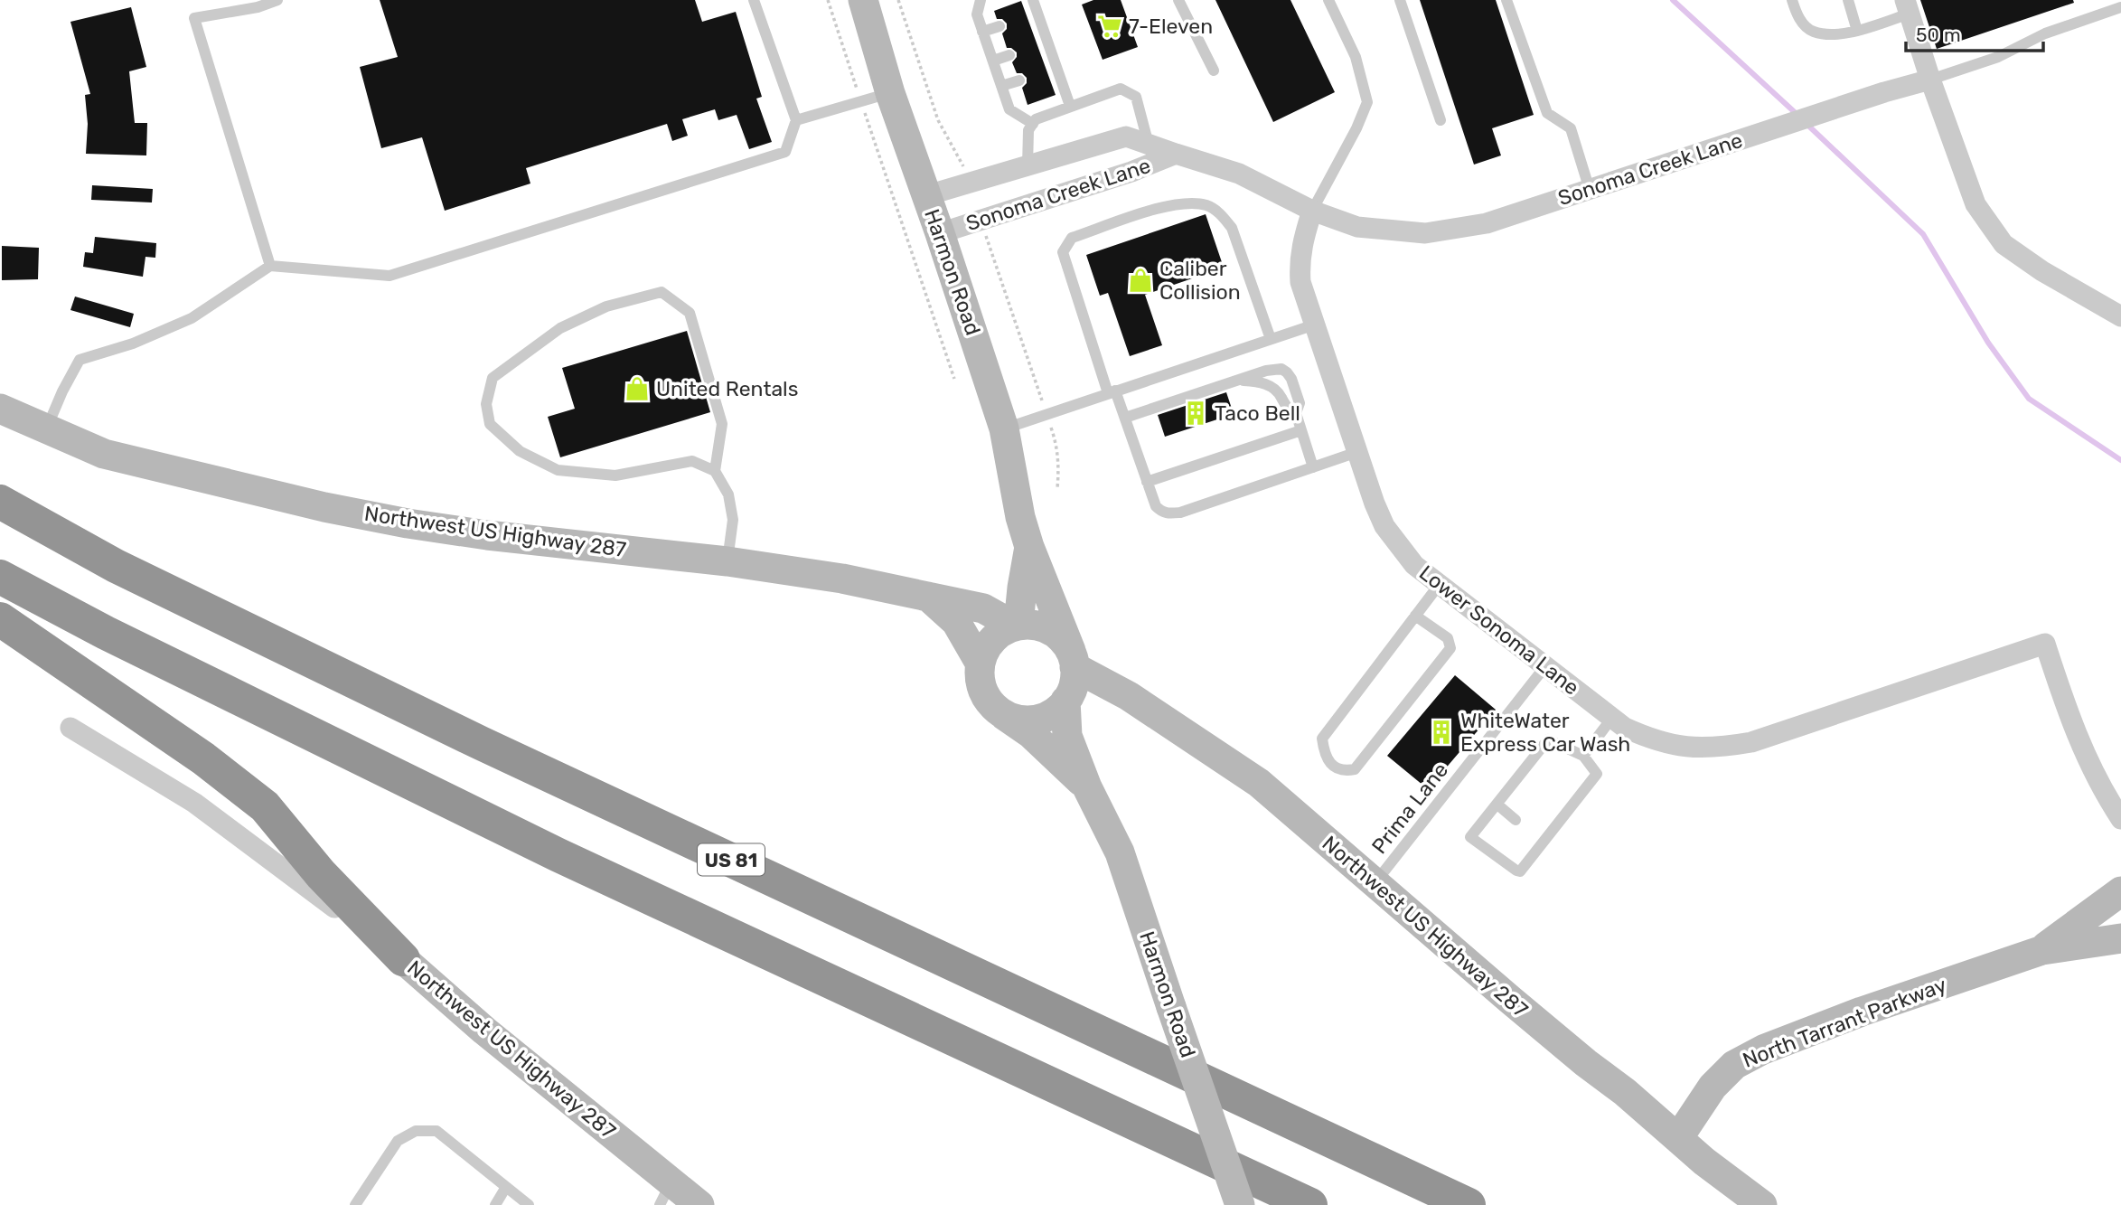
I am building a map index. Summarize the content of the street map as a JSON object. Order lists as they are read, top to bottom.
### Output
{
  "streets": {
    "highway": ["US 81"],
    "main road": ["Harmon Road", "Northwest US Highway 287", "North Tarrant Parkway"],
    "street": ["Sonoma Creek Lane", "Lower Sonoma Lane"],
    "lane": ["Prima Lane"]
  },
  "crossings": [
    ["Sonoma Creek Lane", "Harmon Road"],
    ["Sonoma Creek Lane", "Lower Sonoma Lane"],
    ["Harmon Road", "Northwest US Highway 287"],
    ["Northwest US Highway 287", "Prima Lane"],
    ["Northwest US Highway 287", "North Tarrant Parkway"],
    ["Lower Sonoma Lane", "Prima Lane"]
  ],
  "places": {
    "supermarket": ["7-Eleven"],
    "shop": ["Caliber Collision", "United Rentals"],
    "building": ["Taco Bell", "WhiteWater Express Car Wash"]
  },
  "scale_bar": "50 m"
}
